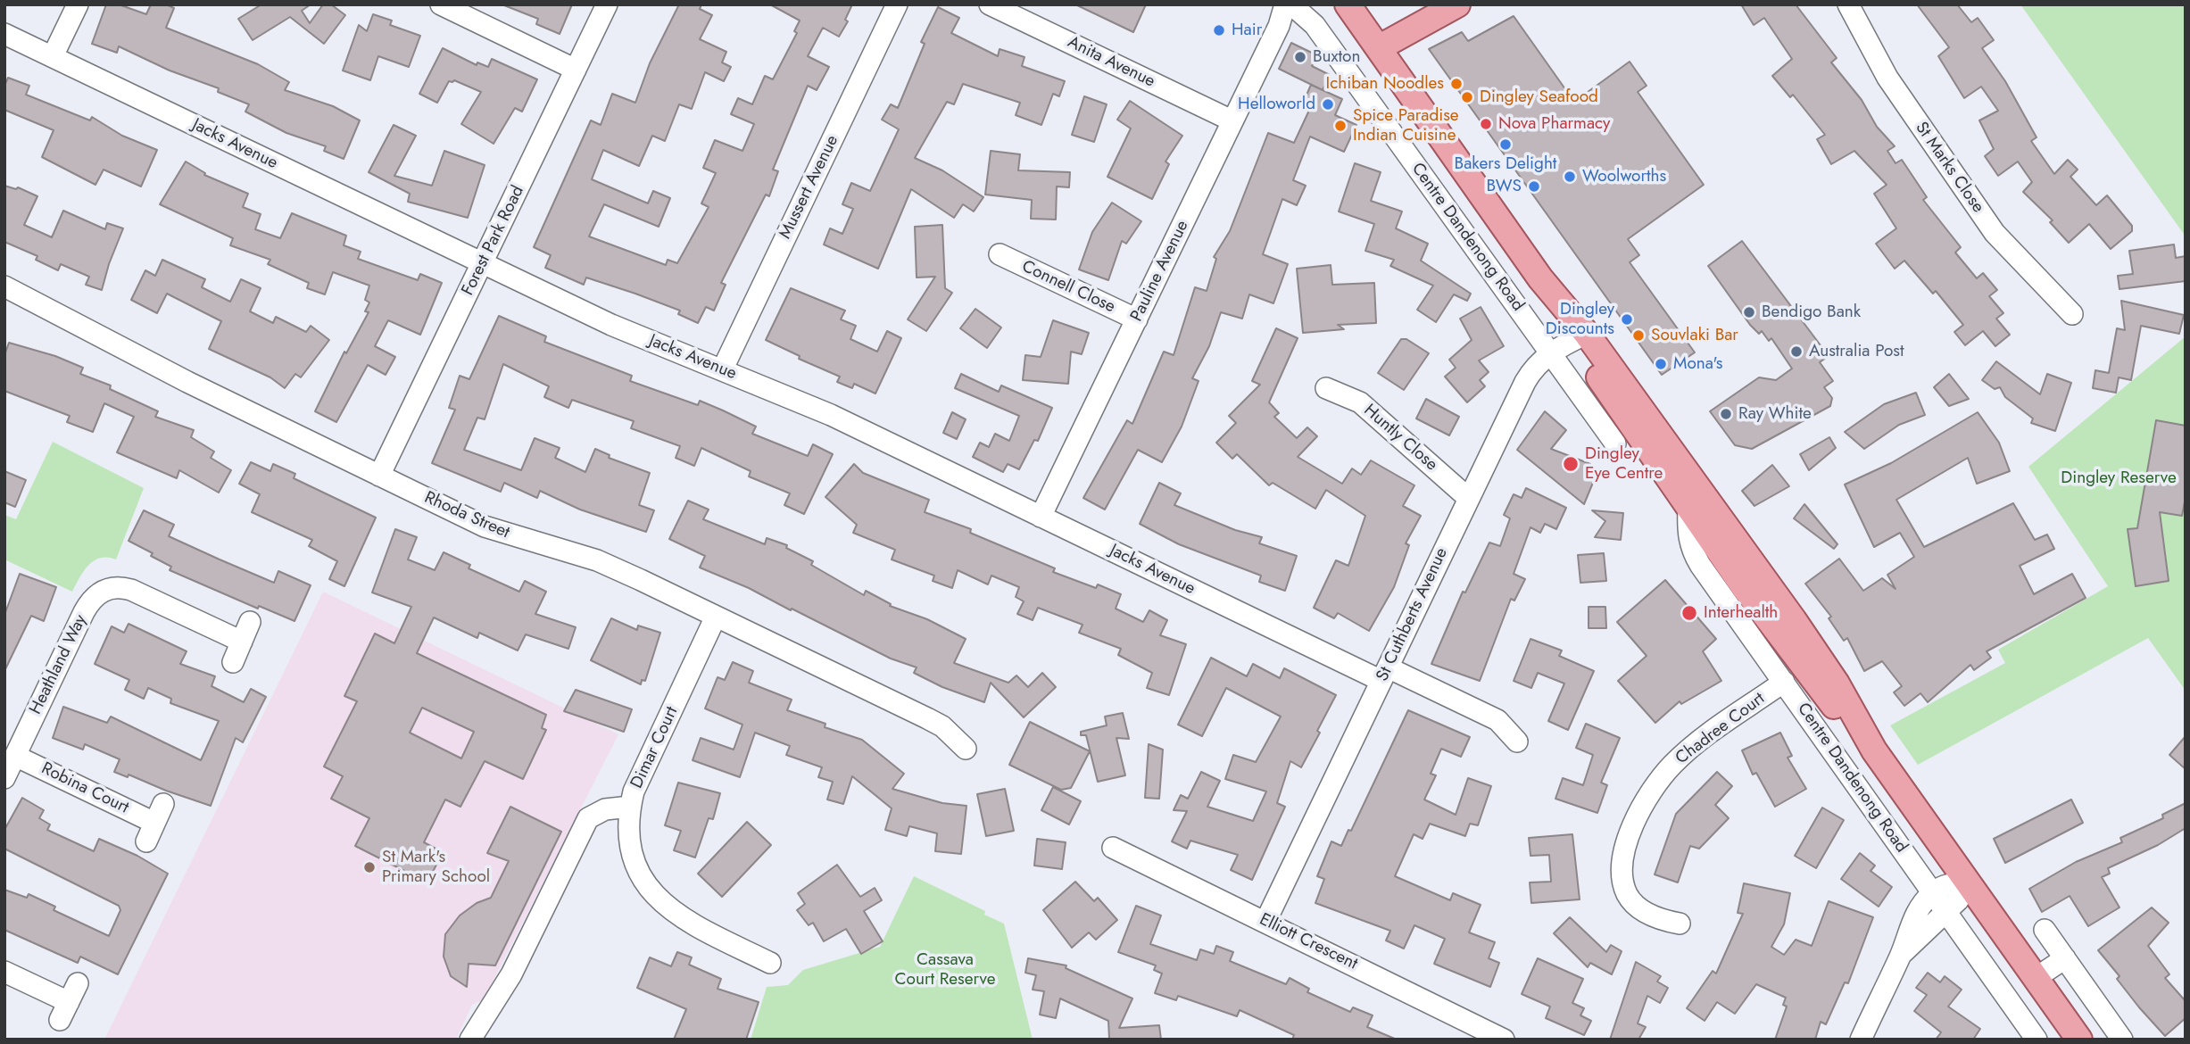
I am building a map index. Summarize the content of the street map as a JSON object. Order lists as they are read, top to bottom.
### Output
{
  "streets": {
    "main road": ["Centre Dandenong Road"],
    "street": [
      "Anita Avenue",
      "Jacks Avenue",
      "St Marks Close",
      "Mussert Avenue",
      "Forest Park Road",
      "Pauline Avenue",
      "Connell Close",
      "Huntly Close",
      "Rhoda Street",
      "St Cuthberts Avenue",
      "Heathland Way",
      "Chadree Court",
      "Dimar Court",
      "Robina Court",
      "Elliott Crescent"
    ]
  },
  "crossings": [
    ["Anita Avenue", "Pauline Avenue"],
    ["Jacks Avenue", "Mussert Avenue"],
    ["Jacks Avenue", "Forest Park Road"],
    ["Jacks Avenue", "Pauline Avenue"],
    ["Jacks Avenue", "St Cuthberts Avenue"],
    ["Centre Dandenong Road", "Pauline Avenue"],
    ["Centre Dandenong Road", "St Cuthberts Avenue"],
    ["Centre Dandenong Road", "Chadree Court"],
    ["Forest Park Road", "Rhoda Street"],
    ["Pauline Avenue", "Connell Close"],
    ["Huntly Close", "St Cuthberts Avenue"],
    ["Rhoda Street", "Dimar Court"],
    ["St Cuthberts Avenue", "Elliott Crescent"],
    ["Heathland Way", "Robina Court"]
  ],
  "parks": ["Dingley Reserve", "Cassava Court Reserve"],
  "places": [
    "Hair",
    "Buxton",
    "Ichiban Noodles",
    "Dingley Seafood",
    "Helloworld",
    "Nova Pharmacy",
    "Spice Paradise Indian Cuisine",
    "Bakers Delight",
    "Woolworths",
    "BWS",
    "Bendigo Bank",
    "Dingley Discounts",
    "Souvlaki Bar",
    "Australia Post",
    "Mona's",
    "Ray White",
    "Dingley Eye Centre",
    "Interhealth",
    "St Mark's Primary School"
  ]
}
